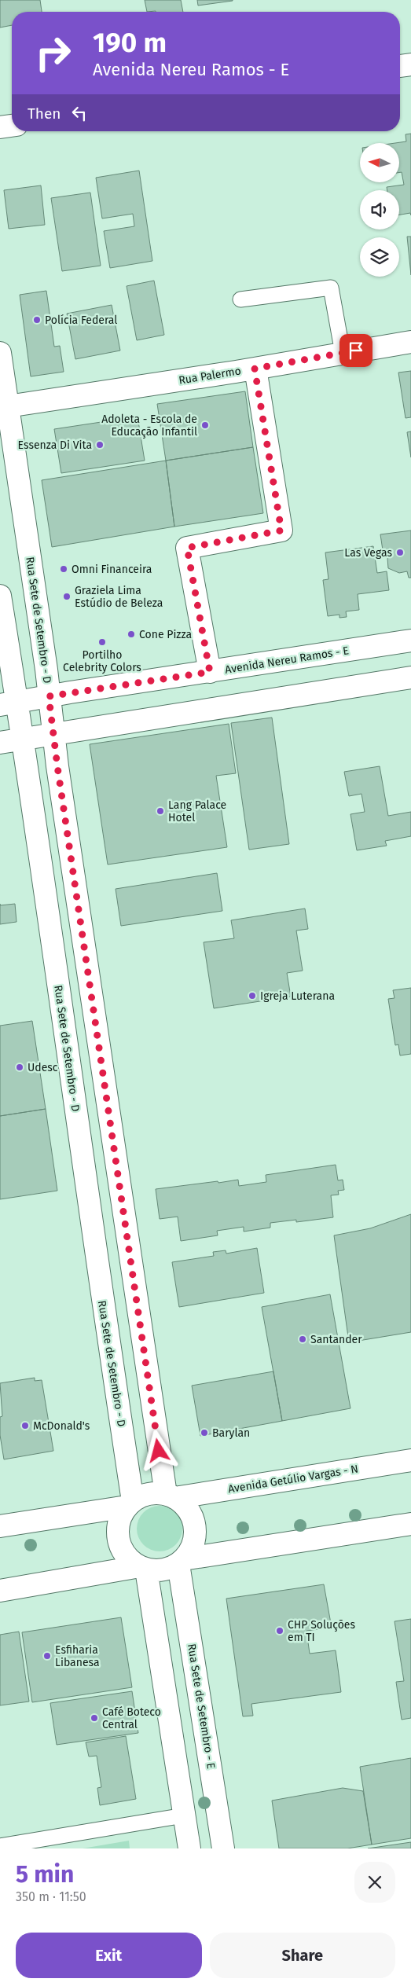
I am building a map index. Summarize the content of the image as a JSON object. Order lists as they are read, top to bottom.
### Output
{
  "streets": {
    "street": [
      "Rua Palermo",
      "Rua Sete de Setembro - D",
      "Avenida Nereu Ramos - E",
      "Avenida Getúlio Vargas - N",
      "Rua Sete de Setembro - E"
    ]
  },
  "crossings": [
    ["Rua Palermo", "Rua Sete de Setembro - D"],
    ["Rua Sete de Setembro - D", "Avenida Nereu Ramos - E"],
    ["Rua Sete de Setembro - D", "Avenida Getúlio Vargas - N"],
    ["Rua Sete de Setembro - D", "Rua Sete de Setembro - E"],
    ["Avenida Getúlio Vargas - N", "Rua Sete de Setembro - E"]
  ],
  "places": [
    "Polícia Federal",
    "Adoleta - Escola de Educação Infantil",
    "Essenza Di Vita",
    "Las Vegas",
    "Omni Financeira",
    "Graziela Lima Estúdio de Beleza",
    "Cone Pizza",
    "Portilho Celebrity Colors",
    "Lang Palace Hotel",
    "Igreja Luterana",
    "Udesc",
    "Santander",
    "McDonald's",
    "Barylan",
    "CHP Soluções em TI",
    "Esfiharia Libanesa",
    "Café Boteco Central"
  ],
  "north": "left",
  "page": {
    "turn": ["190 m", "Avenida Nereu Ramos - E"],
    "then": "Then",
    "heading": ["5 min", "350 m · 11:50"],
    "buttons": ["Exit", "Share"]
  }
}
